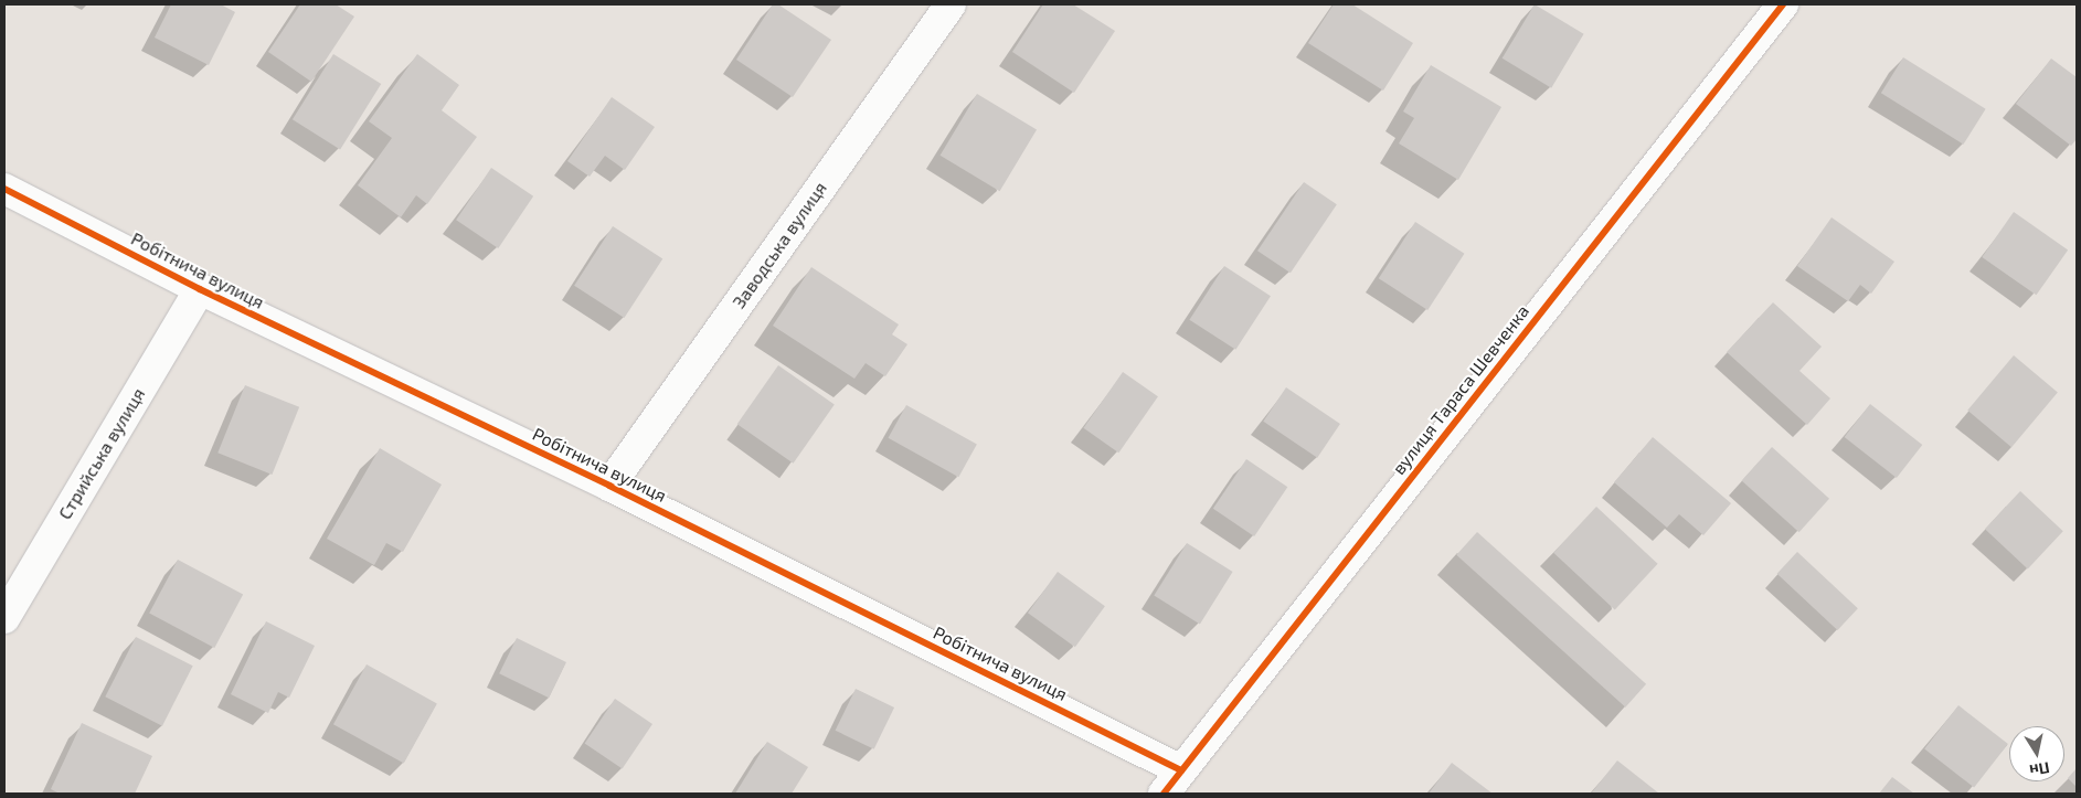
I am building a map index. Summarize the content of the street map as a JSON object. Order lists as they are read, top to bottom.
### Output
{
  "streets": {
    "street": [
      "Заводська вулиця",
      "Робітнича вулиця",
      "вулиця Тараса Шевченка",
      "Стрийська вулиця"
    ]
  },
  "crossings": [
    ["Заводська вулиця", "Робітнича вулиця"],
    ["Робітнича вулиця", "вулиця Тараса Шевченка"],
    ["Робітнича вулиця", "Стрийська вулиця"]
  ],
  "north": "bottom"
}
